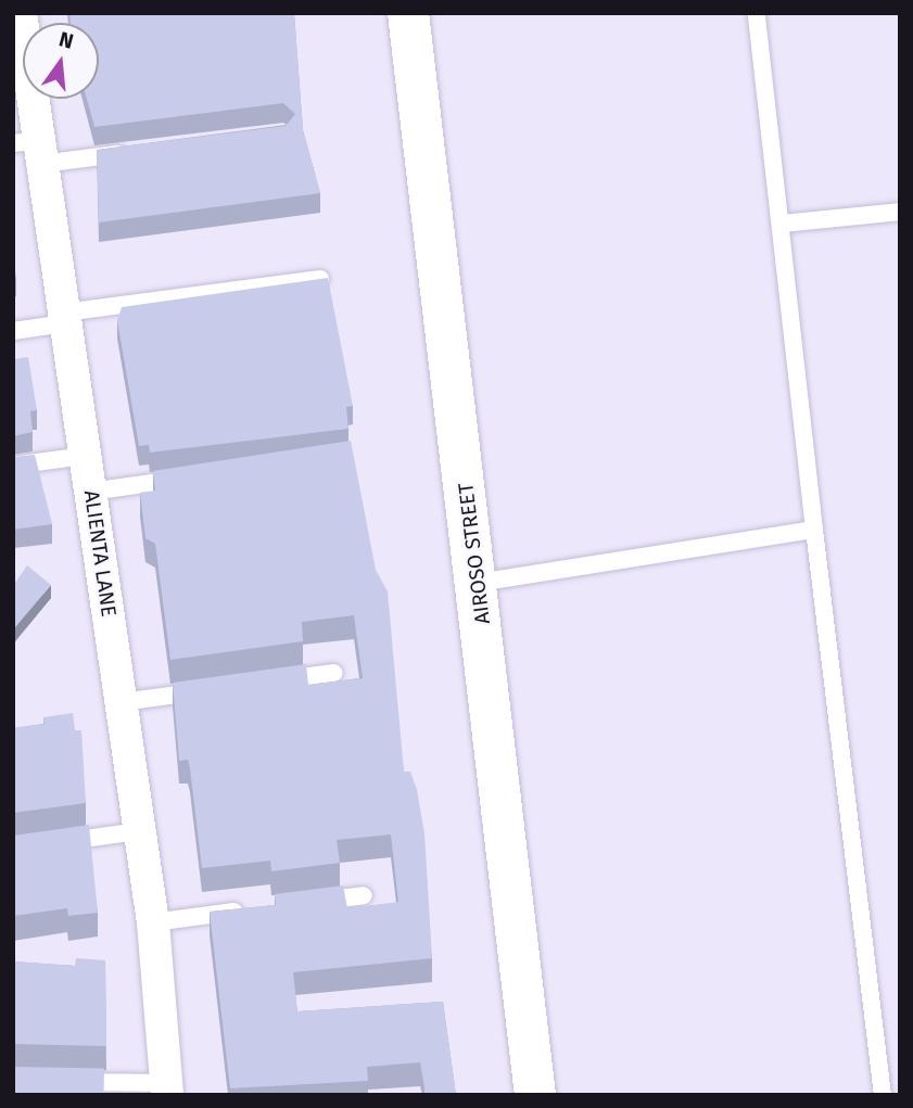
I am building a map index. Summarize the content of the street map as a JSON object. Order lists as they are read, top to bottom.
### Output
{
  "streets": {
    "street": ["ALIENTA LANE", "AIROSO STREET"]
  },
  "north": "top"
}
